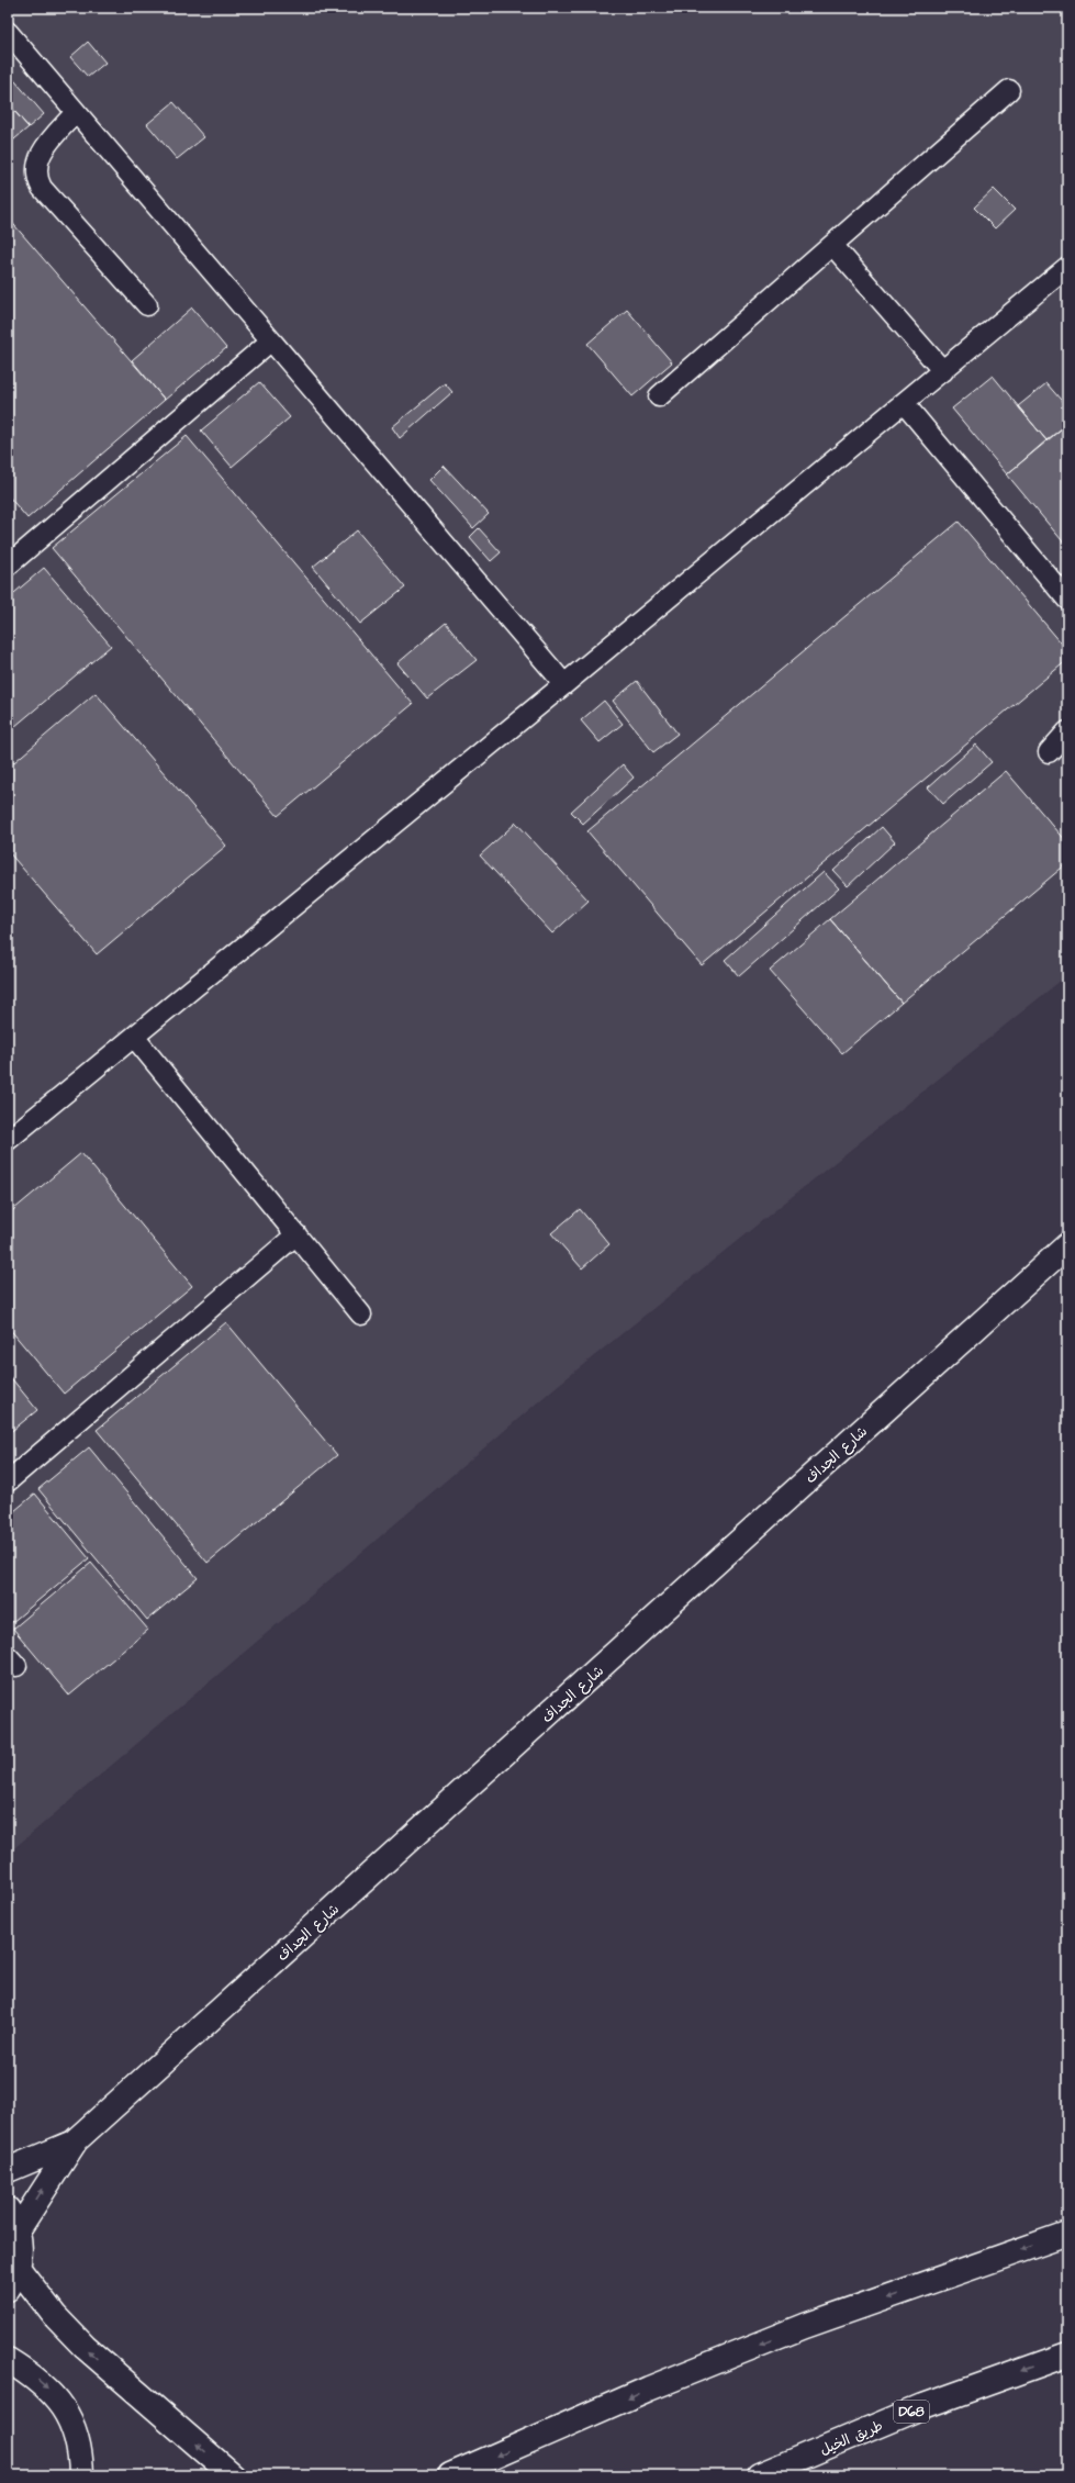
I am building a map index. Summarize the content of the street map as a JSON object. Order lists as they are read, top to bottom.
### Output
{
  "streets": {
    "main road": ["شارع الجداف", "D68", "طريق الخيل"]
  }
}
